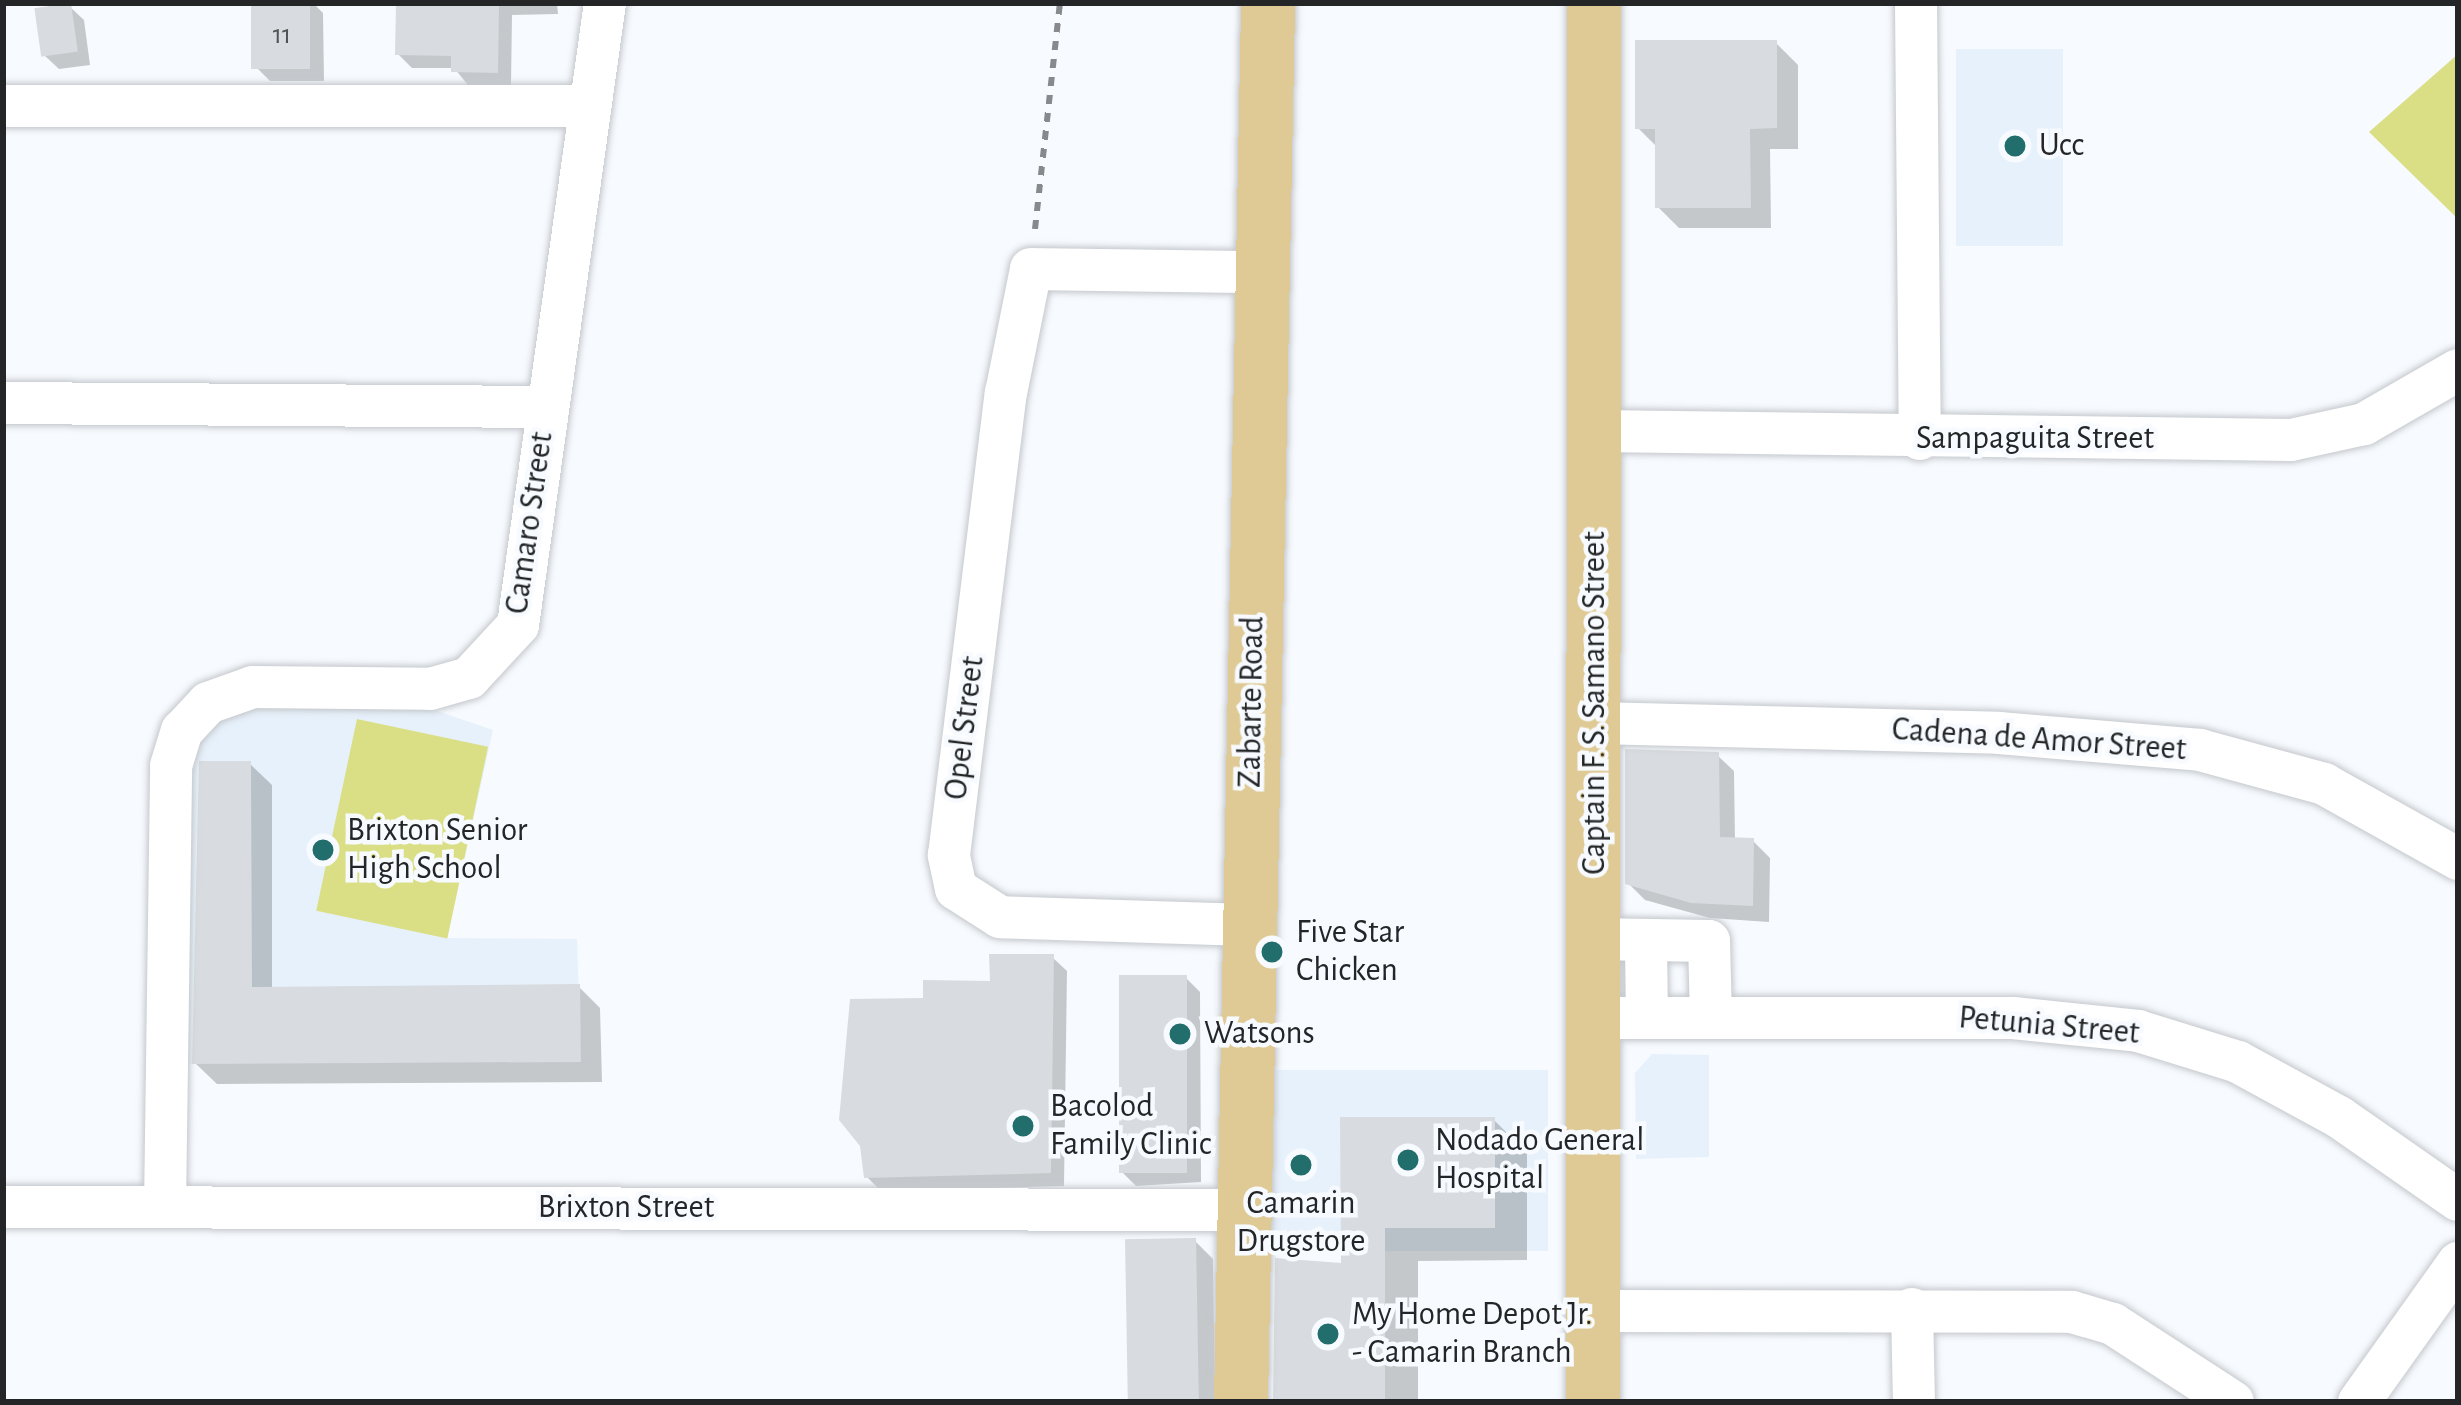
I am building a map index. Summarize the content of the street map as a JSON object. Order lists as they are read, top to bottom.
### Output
{
  "streets": {
    "main road": ["Zabarte Road", "Captain F. S. Samano Street"],
    "street": [
      "Sampaguita Street",
      "Camaro Street",
      "Opel Street",
      "Cadena de Amor Street",
      "Petunia Street",
      "Brixton Street"
    ]
  },
  "crossings": [
    ["Sampaguita Street", "Captain F. S. Samano Street"],
    ["Camaro Street", "Brixton Street"],
    ["Zabarte Road", "Opel Street"],
    ["Zabarte Road", "Brixton Street"],
    ["Captain F. S. Samano Street", "Cadena de Amor Street"],
    ["Captain F. S. Samano Street", "Petunia Street"]
  ],
  "places": [
    "Ucc",
    "Brixton Senior High School",
    "Five Star Chicken",
    "Watsons",
    "Bacolod Family Clinic",
    "Nodado General Hospital",
    "Camarin Drugstore",
    "My Home Depot Jr. - Camarin Branch"
  ],
  "house_numbers": ["11"]
}
